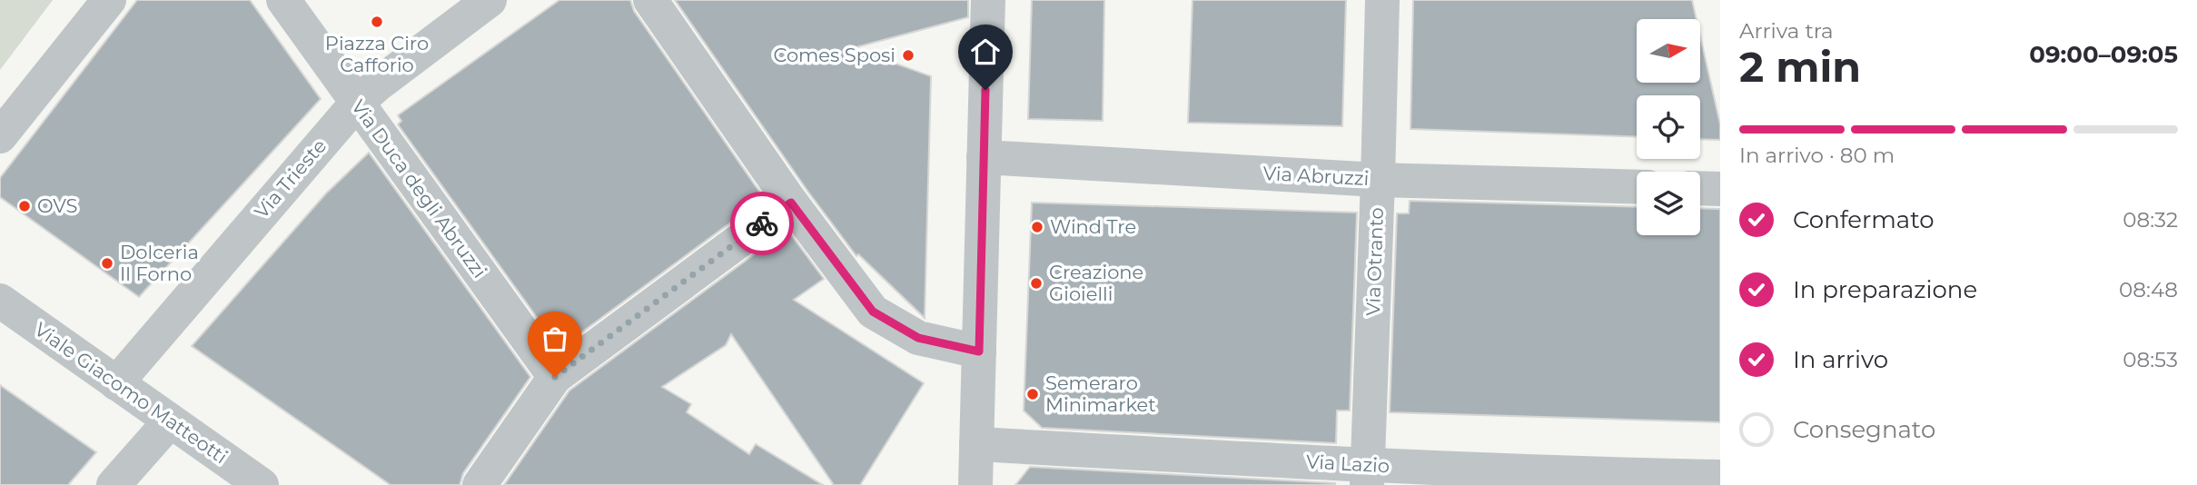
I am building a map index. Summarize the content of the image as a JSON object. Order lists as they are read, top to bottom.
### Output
{
  "streets": {
    "street": [
      "Via Abruzzi",
      "Via Trieste",
      "Via Duca degli Abruzzi",
      "Via Otranto",
      "Viale Giacomo Matteotti",
      "Via Lazio"
    ]
  },
  "crossings": [
    ["Via Abruzzi", "Via Otranto"],
    ["Via Trieste", "Via Duca degli Abruzzi"],
    ["Via Trieste", "Viale Giacomo Matteotti"],
    ["Via Otranto", "Via Lazio"]
  ],
  "places": [
    "Piazza Ciro Cafforio",
    "Comes Sposi",
    "OVS",
    "Wind Tre",
    "Dolceria Il Forno",
    "Creazione Gioielli",
    "Semeraro Minimarket"
  ],
  "north": "right",
  "page": {
    "heading": ["2 min", "Arriva tra", "09:00–09:05"],
    "bar": "In arrivo · 80 m",
    "list": [
      ["Confermato", "08:32"],
      ["In preparazione", "08:48"],
      ["In arrivo", "08:53"],
      "Consegnato"
    ]
  }
}
